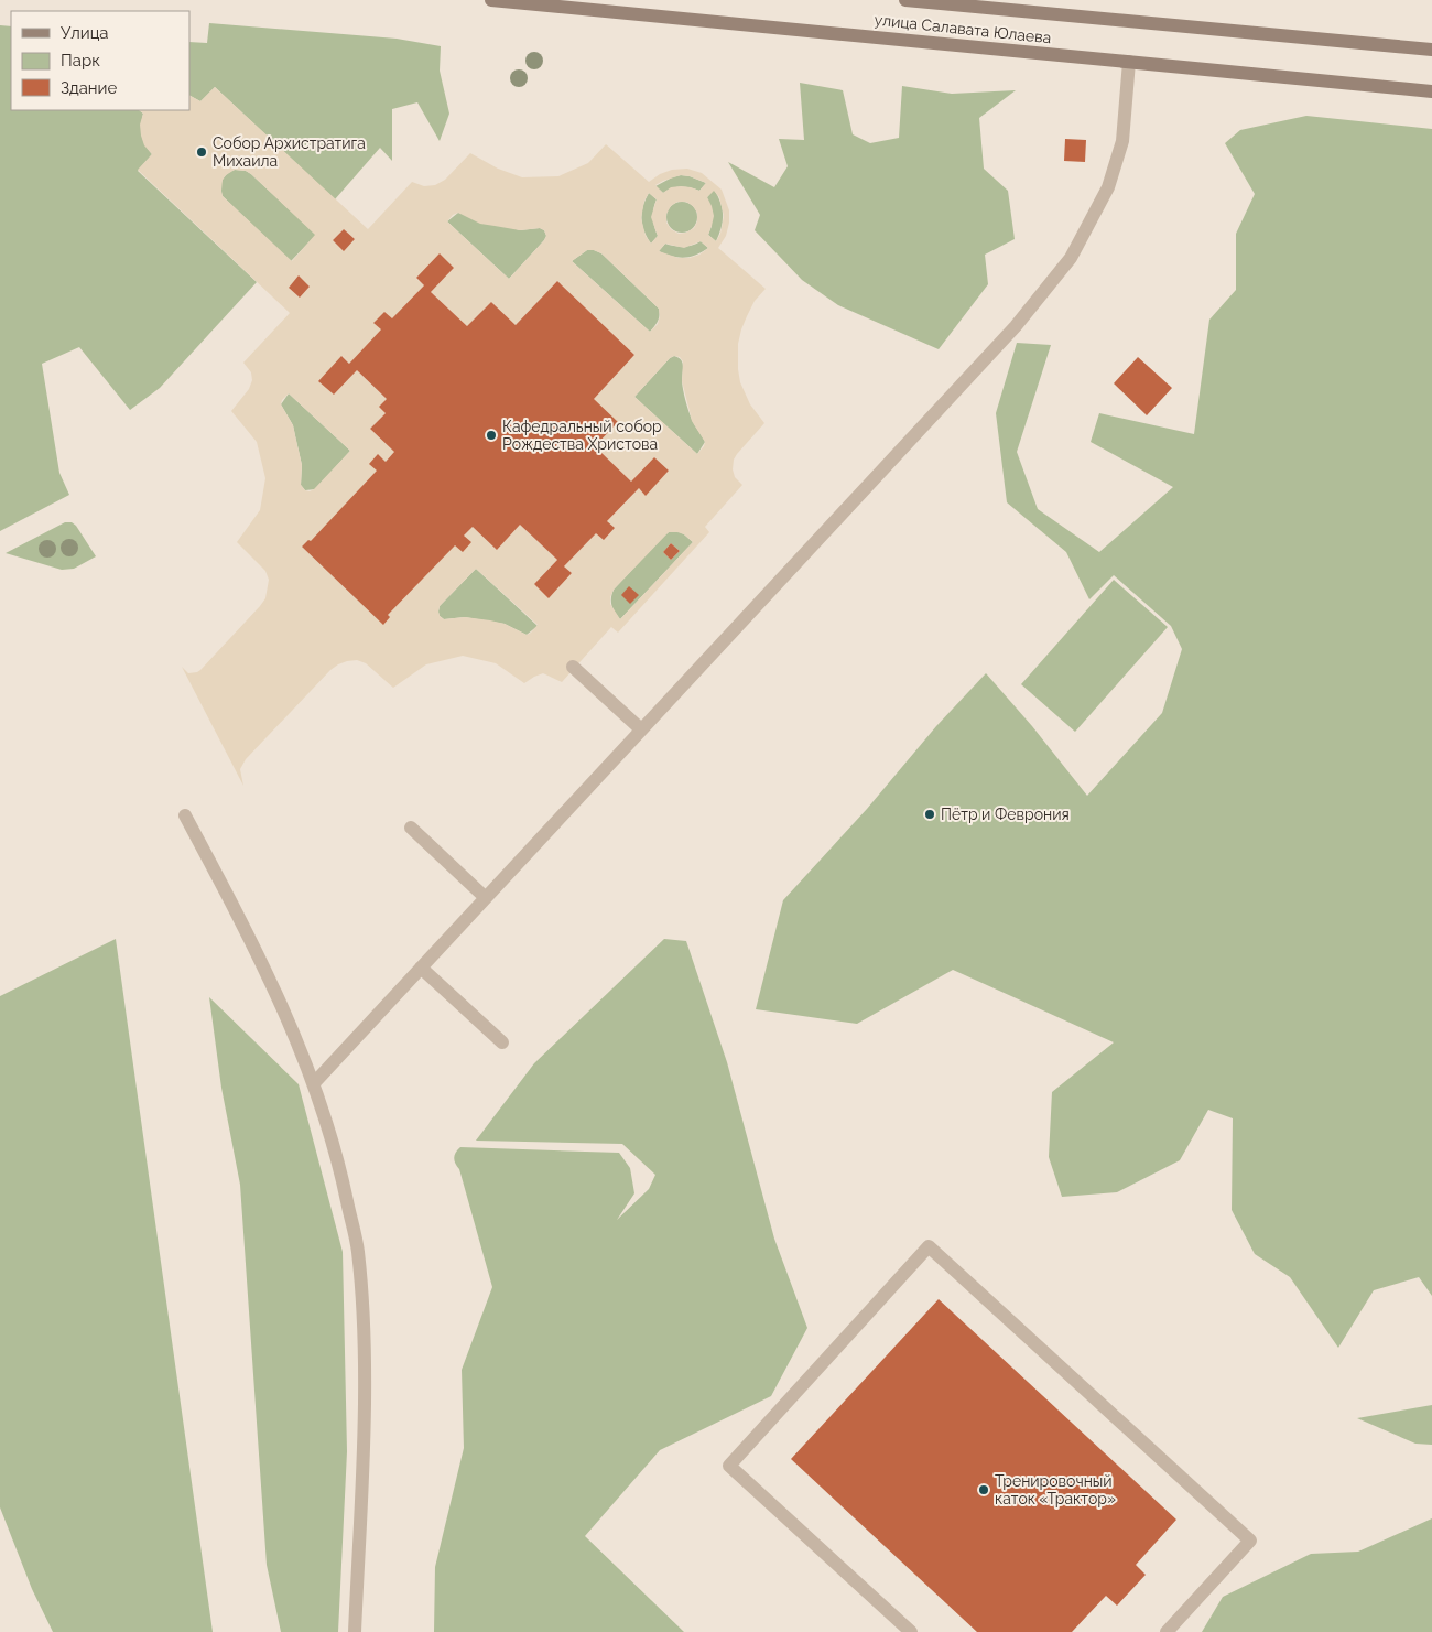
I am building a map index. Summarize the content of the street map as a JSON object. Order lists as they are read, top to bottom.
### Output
{
  "streets": {
    "main road": ["улица Салавата Юлаева"]
  },
  "places": [
    "Собор Архистратига Михаила",
    "Кафедральный собор Рождества Христова",
    "Пётр и Феврония",
    "Тренировочный каток «Трактор»"
  ],
  "legend": ["Улица", "Парк", "Здание"]
}
